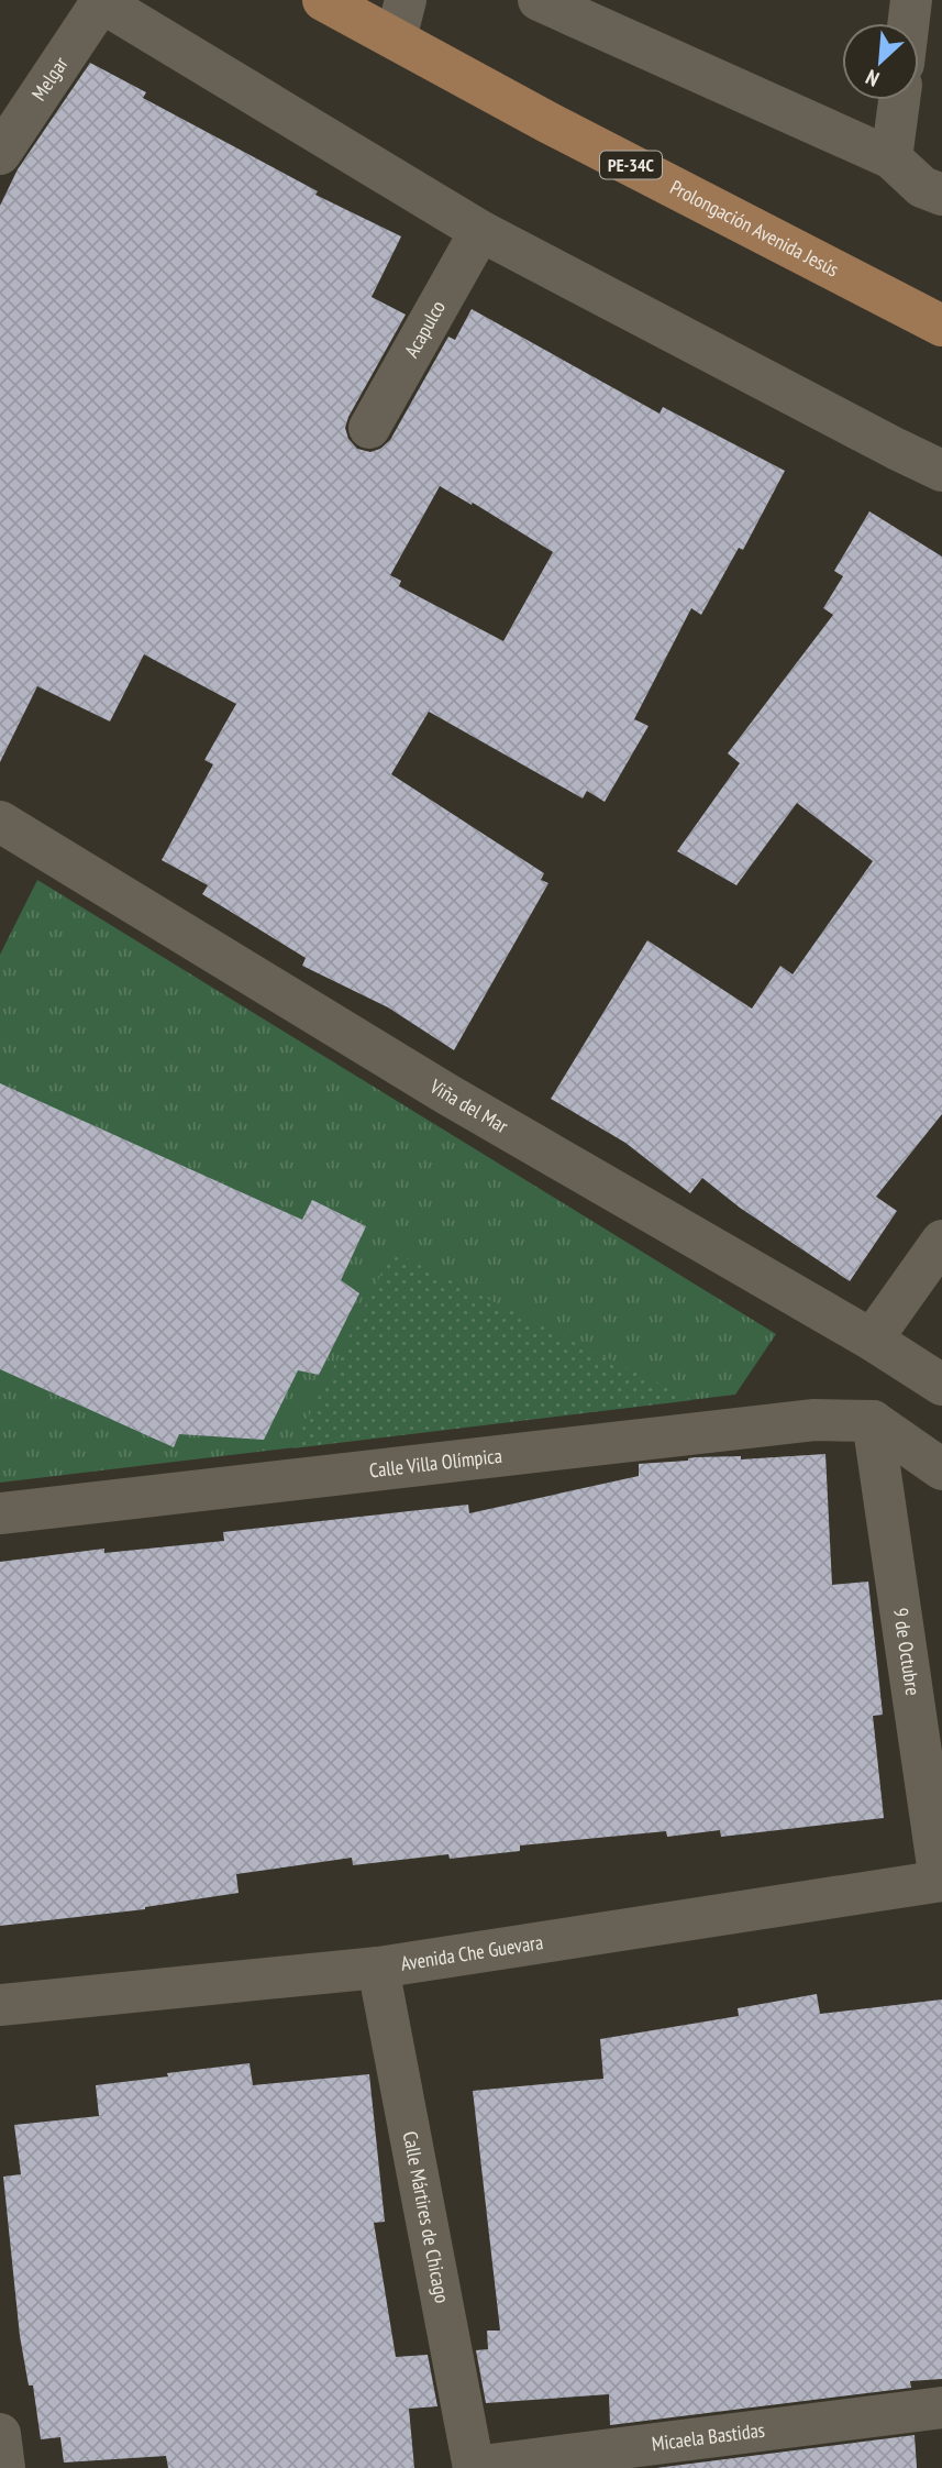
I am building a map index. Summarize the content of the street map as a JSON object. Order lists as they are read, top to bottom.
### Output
{
  "streets": {
    "main road": ["PE-34C", "Prolongación Avenida Jesús"],
    "street": [
      "Melgar",
      "Acapulco",
      "Viña del Mar",
      "Calle Villa Olímpica",
      "9 de Octubre",
      "Avenida Che Guevara",
      "Calle Mártires de Chicago",
      "Micaela Bastidas"
    ]
  },
  "crossings": [
    ["Calle Villa Olímpica", "9 de Octubre"],
    ["9 de Octubre", "Avenida Che Guevara"],
    ["Avenida Che Guevara", "Calle Mártires de Chicago"],
    ["Calle Mártires de Chicago", "Micaela Bastidas"]
  ],
  "north": "bottom left"
}
